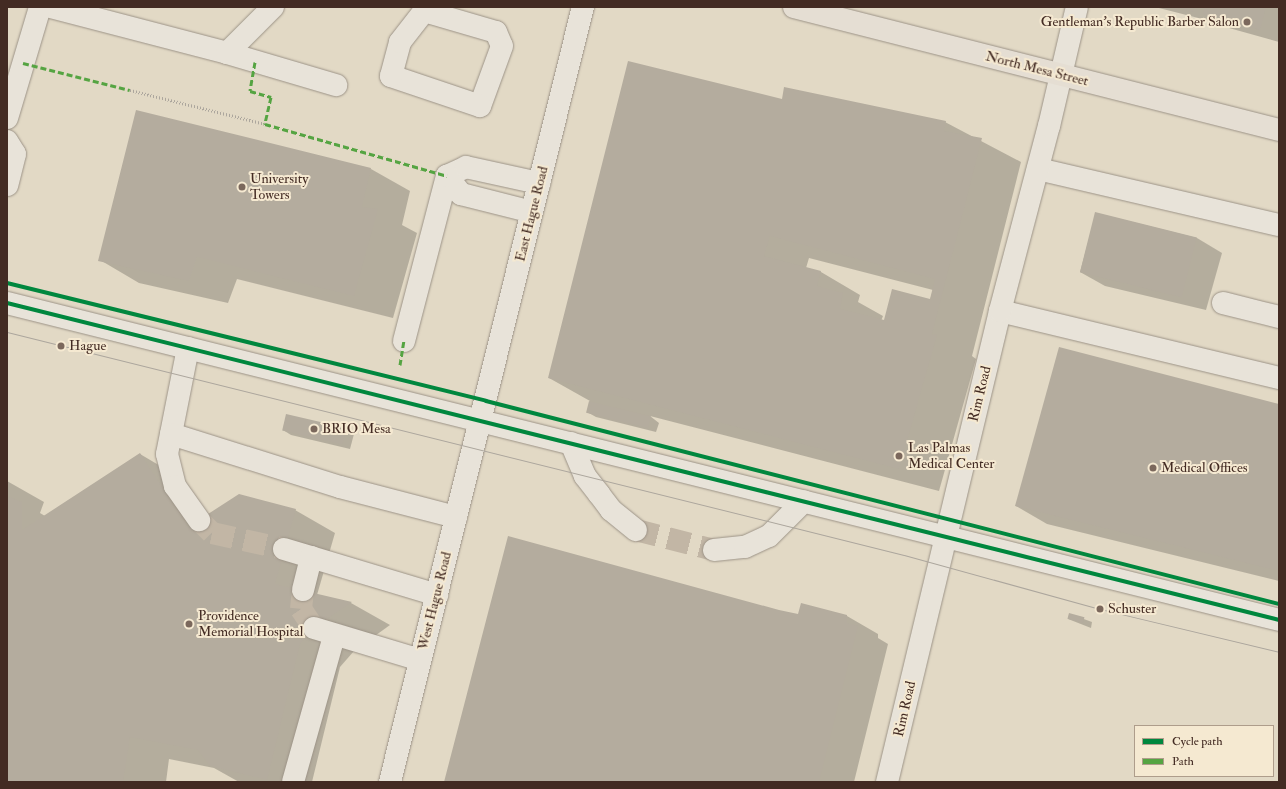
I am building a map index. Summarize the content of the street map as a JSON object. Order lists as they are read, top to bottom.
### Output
{
  "streets": {
    "main road": ["North Mesa Street"],
    "street": ["East Hague Road", "Rim Road", "West Hague Road"]
  },
  "crossings": [
    ["North Mesa Street", "Rim Road"],
    ["East Hague Road", "West Hague Road"]
  ],
  "places": [
    "Gentleman's Republic Barber Salon",
    "University Towers",
    "Hague",
    "BRIO Mesa",
    "Las Palmas Medical Center",
    "Medical Offices",
    "Schuster",
    "Providence Memorial Hospital"
  ],
  "legend": ["Cycle path", "Path"]
}
